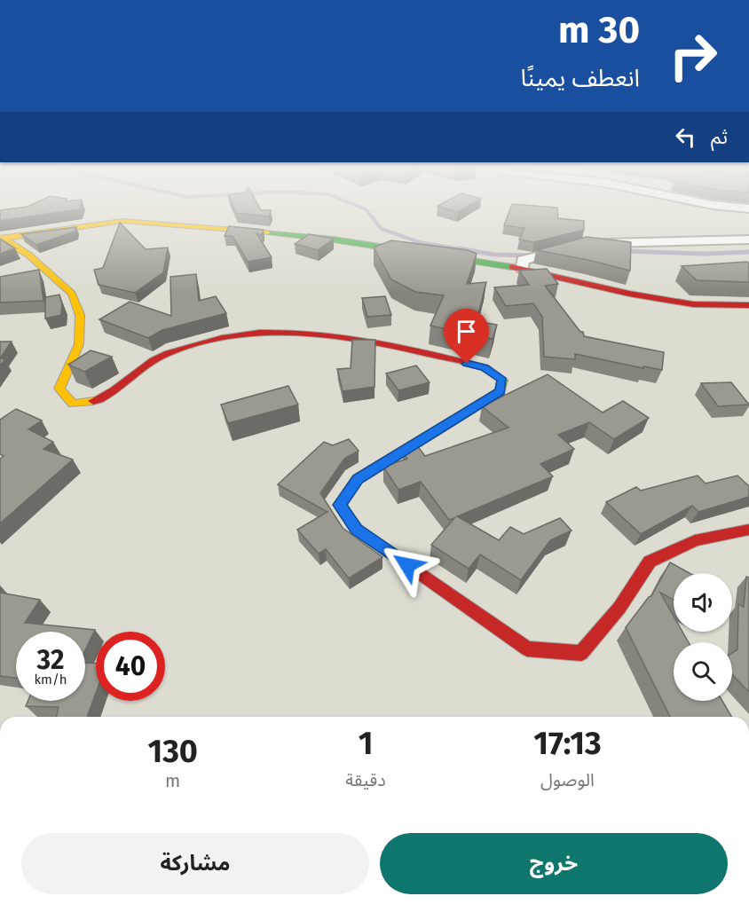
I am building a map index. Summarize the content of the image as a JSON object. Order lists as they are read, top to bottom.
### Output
{
  "page": {
    "turn": ["30 m", "انعطف يمينًا"],
    "then": "ثم",
    "speed": "32 km/h",
    "limit": "40",
    "eta": [
      "17:13",
      "الوصول",
      "1",
      "دقيقة",
      "130",
      "m"
    ],
    "buttons": ["خروج", "مشاركة"]
  }
}
